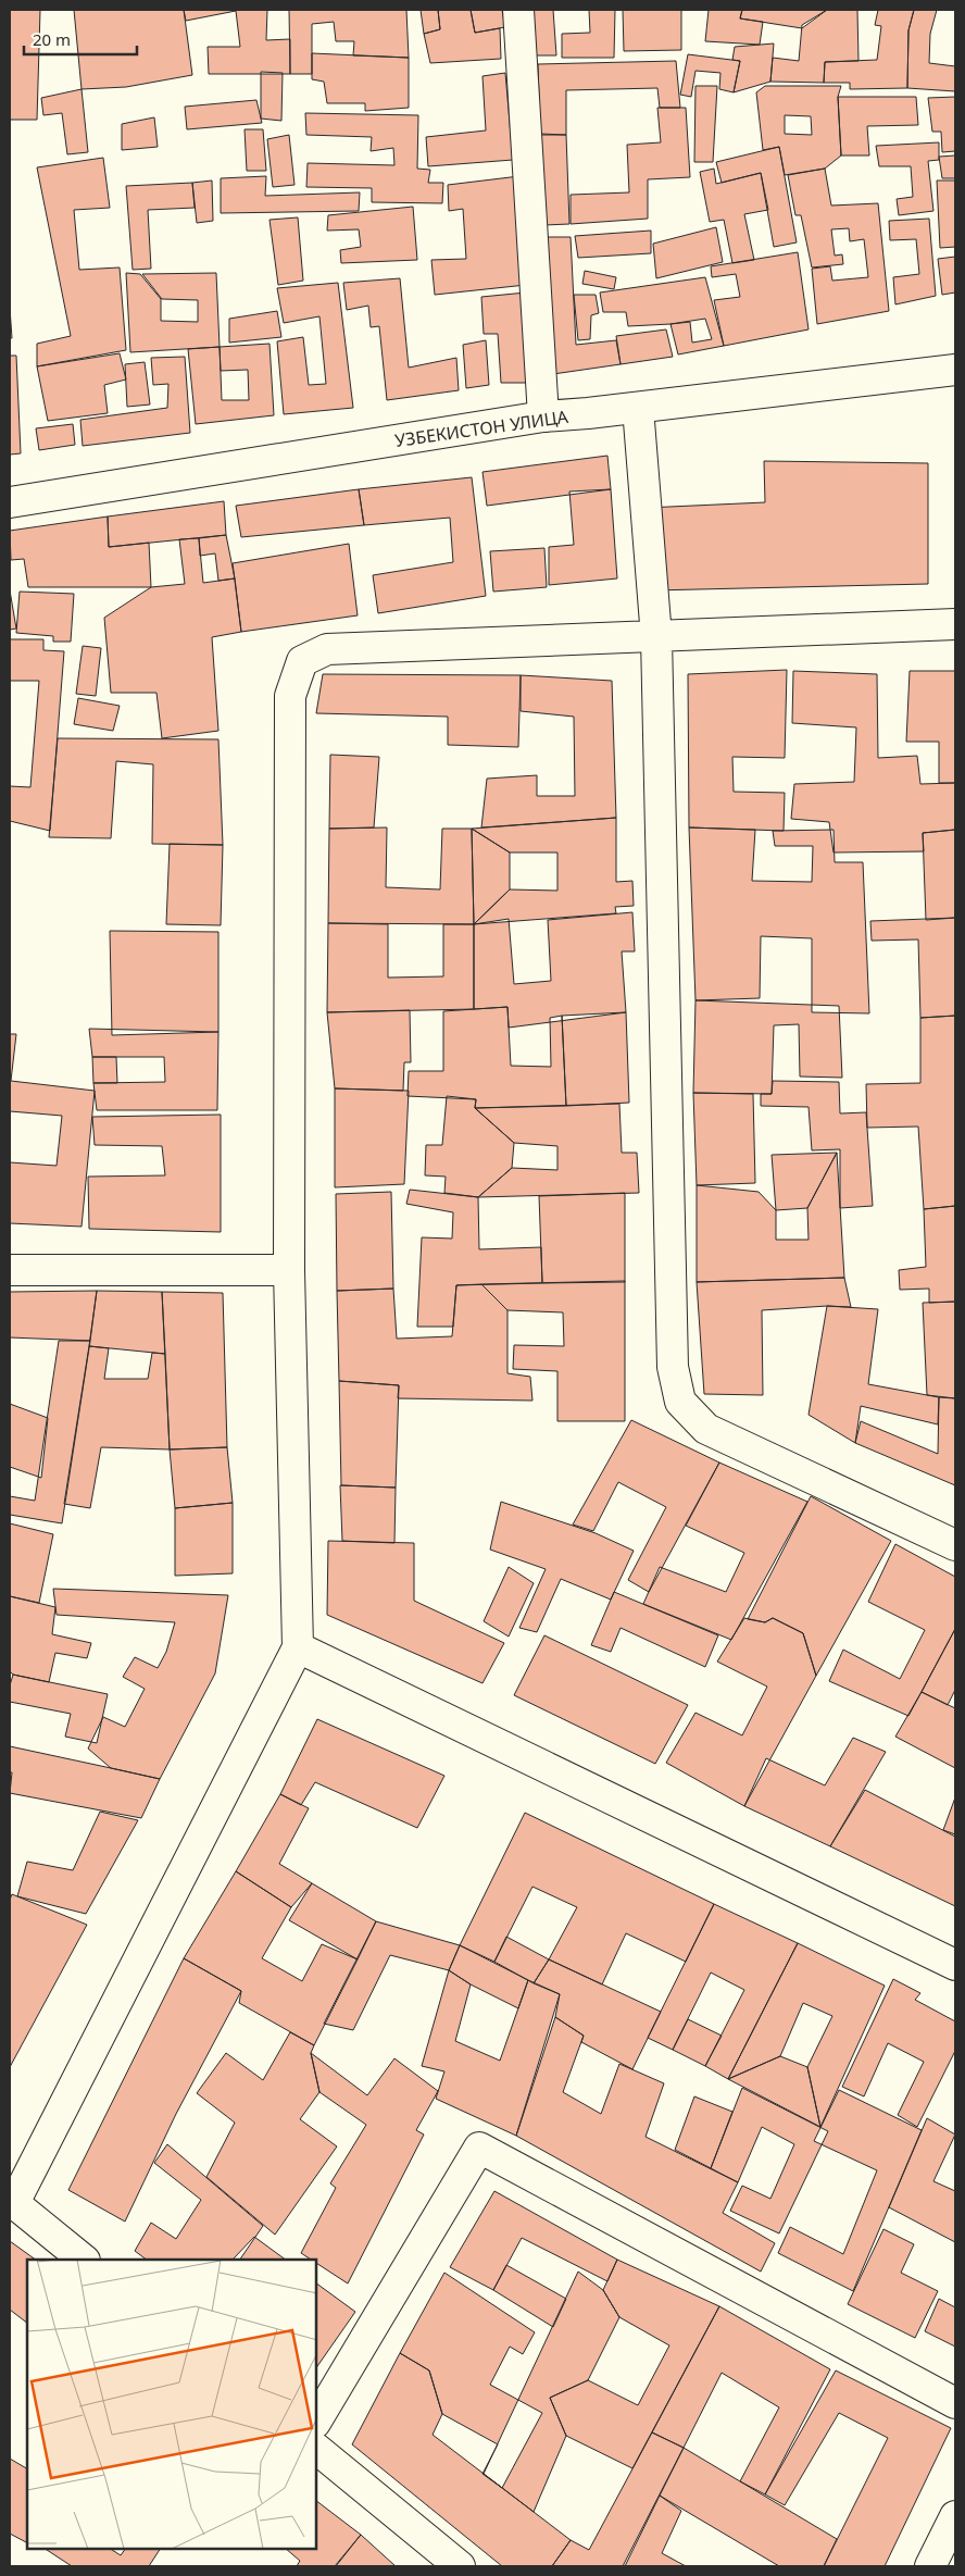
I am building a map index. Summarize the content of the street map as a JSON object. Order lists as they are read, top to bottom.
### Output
{
  "streets": {
    "street": ["УЗБЕКИСТОН УЛИЦА"]
  },
  "scale_bar": "20 m"
}
